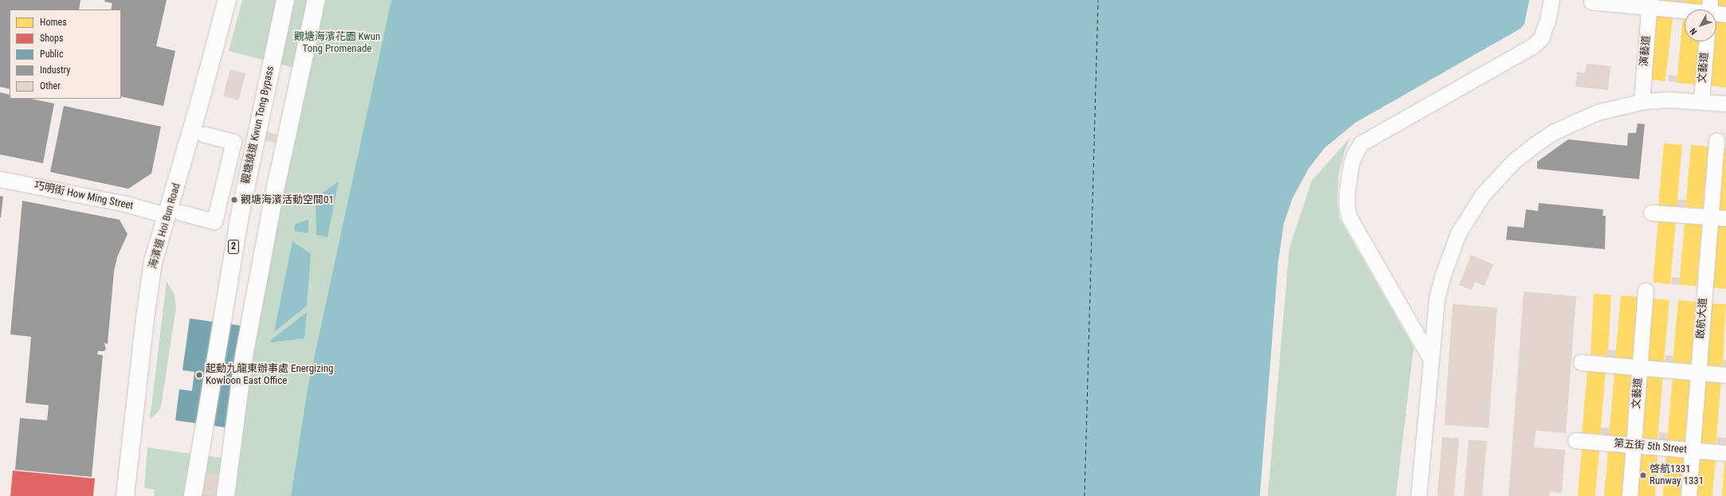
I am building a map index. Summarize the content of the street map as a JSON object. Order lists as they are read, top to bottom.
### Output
{
  "streets": {
    "main road": ["觀塘繞道 Kwun Tong Bypass", "海濱道 Hoi Bun Road", "2"],
    "street": [
      "演藝道",
      "文藝道",
      "巧明街 How Ming Street",
      "啟航大道",
      "第五街 5th Street"
    ]
  },
  "crossings": [
    ["文藝道", "第五街 5th Street"],
    ["巧明街 How Ming Street", "海濱道 Hoi Bun Road"],
    ["啟航大道", "第五街 5th Street"]
  ],
  "parks": ["觀塘海濱花園 Kwun Tong Promenade"],
  "places": ["觀塘海濱活動空間01", "起動九龍東辦事處 Energizing Kowloon East Office", "啓航1331 Runway 1331"],
  "legend": [
    "Homes",
    "Shops",
    "Public",
    "Industry",
    "Other"
  ],
  "north": "bottom left"
}
